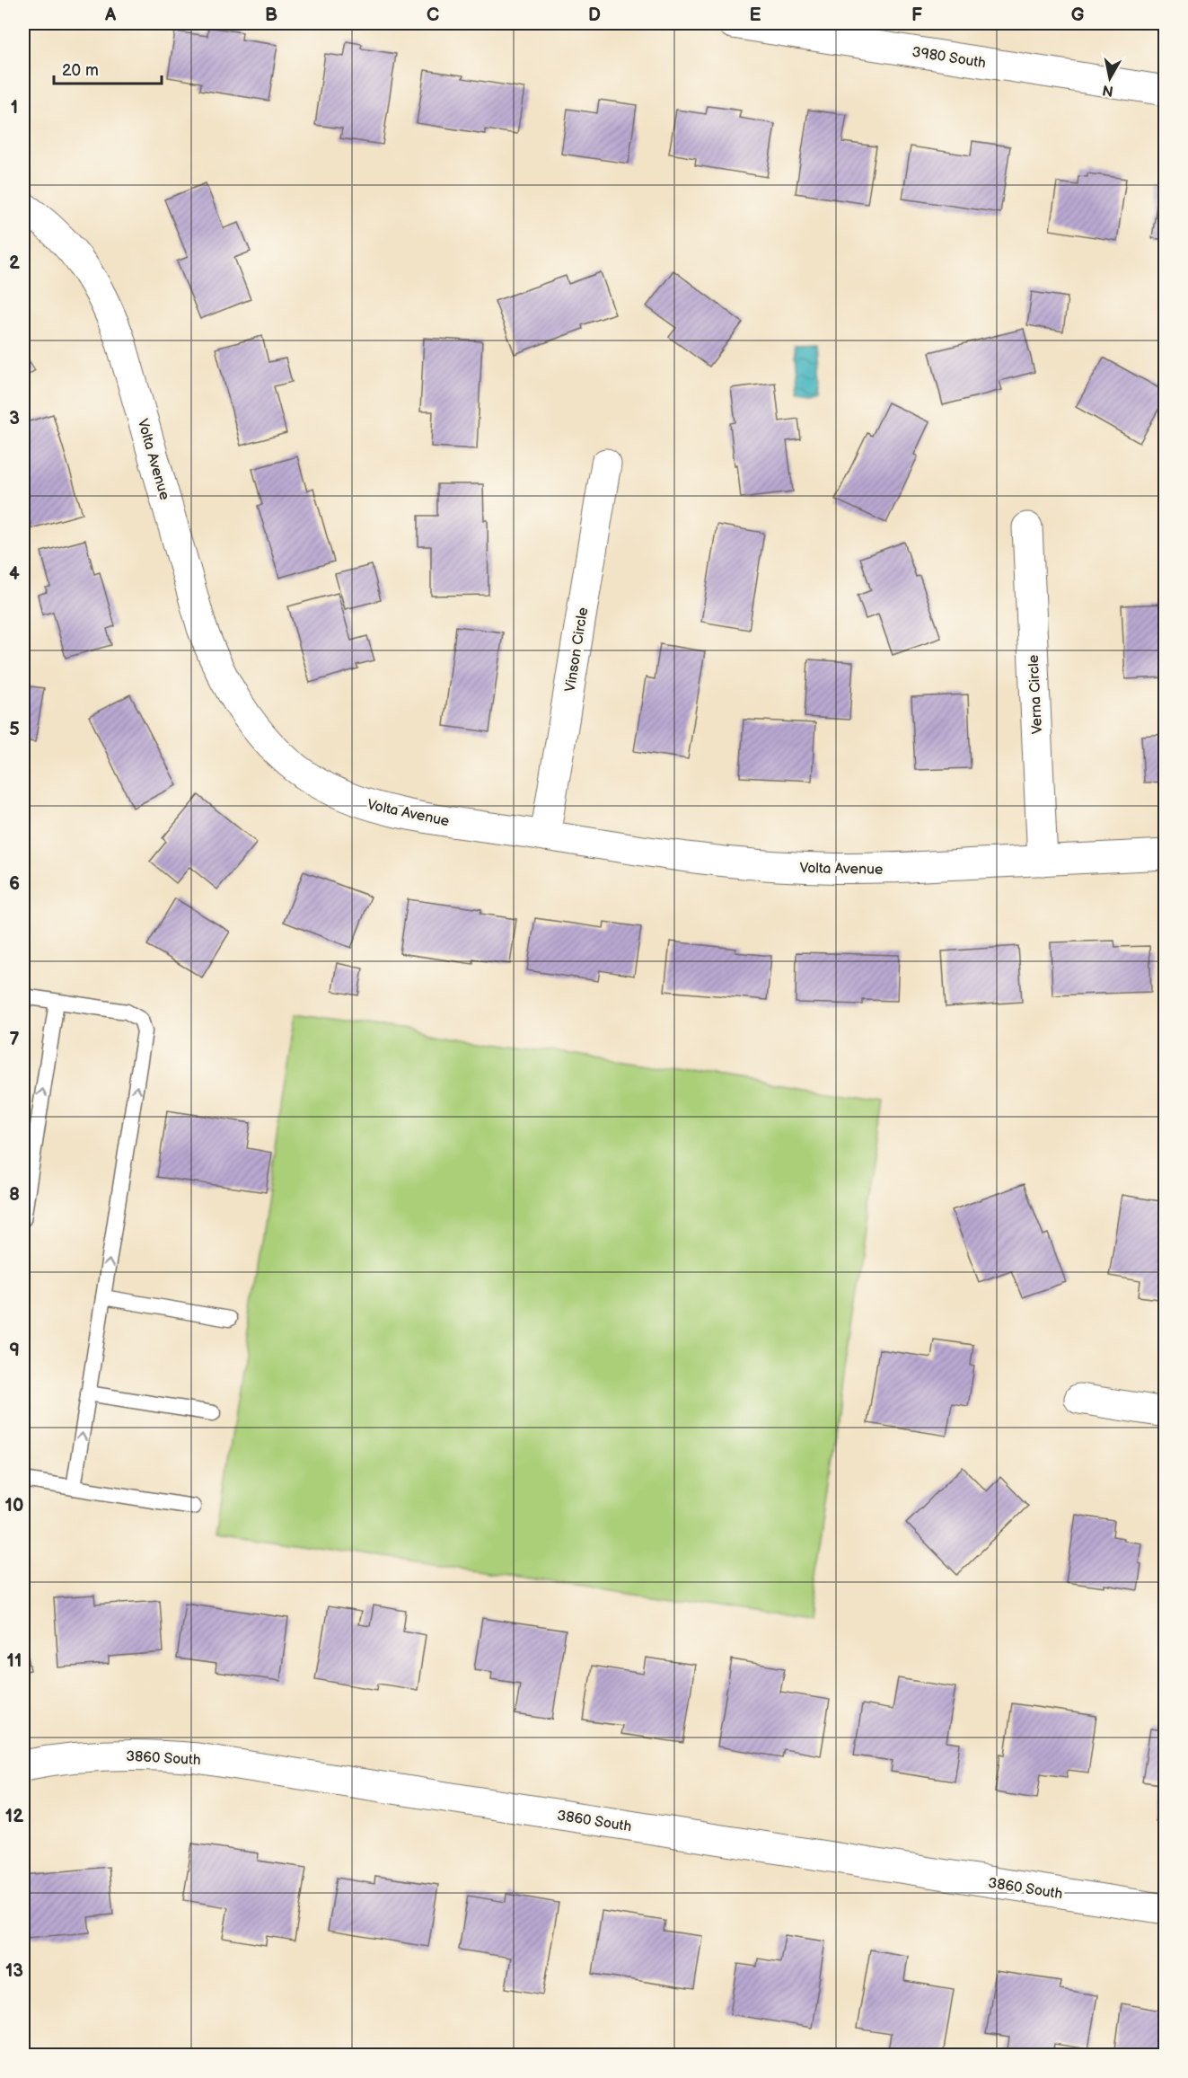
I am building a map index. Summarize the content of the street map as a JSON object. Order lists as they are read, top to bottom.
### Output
{
  "streets": {
    "street": [
      "3980 South",
      "Volta Avenue",
      "Vinson Circle",
      "Verna Circle",
      "3860 South"
    ]
  },
  "crossings": [
    ["Volta Avenue", "Vinson Circle"],
    ["Volta Avenue", "Verna Circle"]
  ],
  "scale_bar": "20 m",
  "north": "bottom",
  "grid": {
    "columns": [
      "A",
      "B",
      "C",
      "D",
      "E",
      "F",
      "G"
    ],
    "rows": [
      "1",
      "2",
      "3",
      "4",
      "5",
      "6",
      "7",
      "8",
      "9",
      "10",
      "11",
      "12",
      "13"
    ]
  }
}
